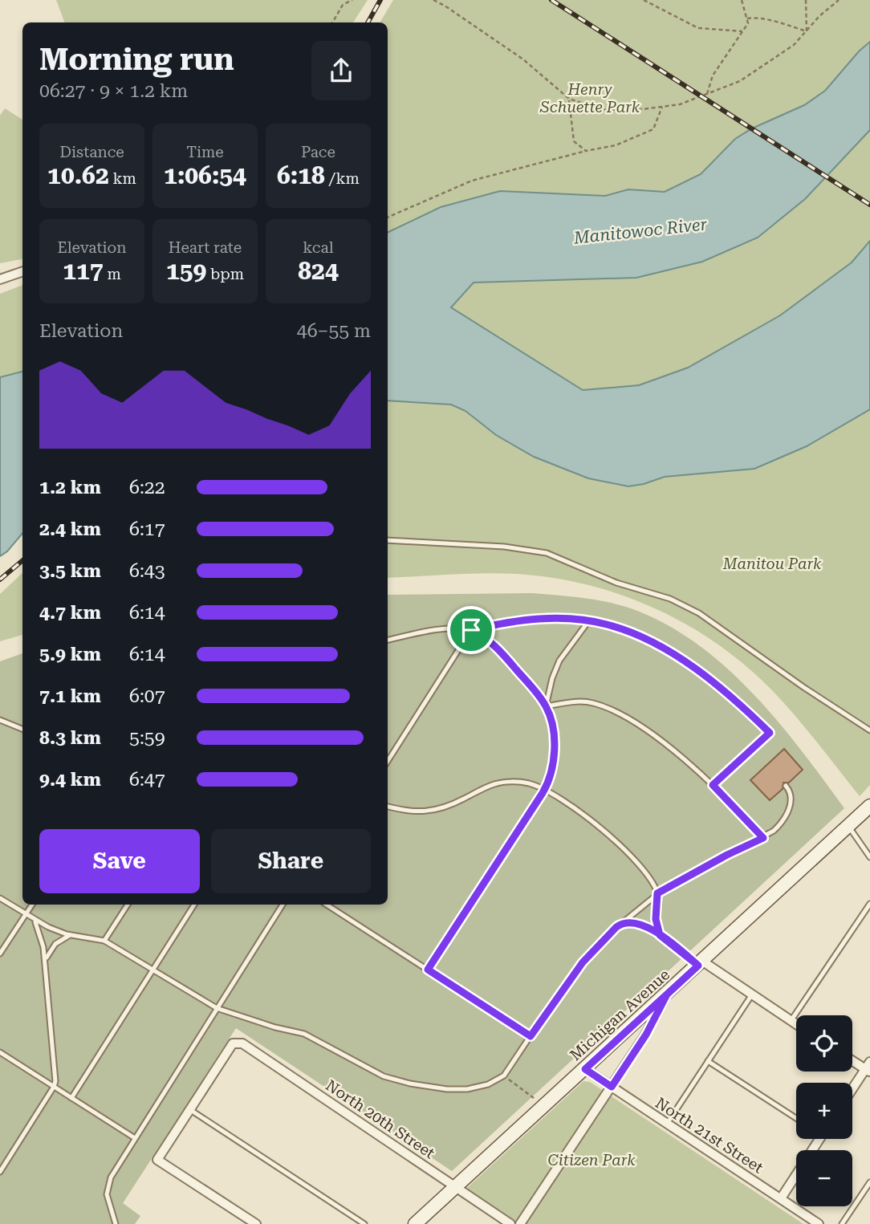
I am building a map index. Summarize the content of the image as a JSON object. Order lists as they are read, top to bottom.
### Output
{
  "streets": {
    "street": ["Michigan Avenue", "North 20th Street", "North 21st Street"]
  },
  "crossings": [
    ["Michigan Avenue", "North 20th Street"],
    ["Michigan Avenue", "North 21st Street"]
  ],
  "water": ["Manitowoc River"],
  "parks": ["Henry Schuette Park", "Manitou Park", "Citizen Park"],
  "page": {
    "heading": ["Morning run", "06:27 · 9 × 1.2 km"],
    "stats": [
      ["Distance", "10.62 km"],
      ["Time", "1:06:54"],
      ["Pace", "6:18 /km"],
      ["Elevation", "117 m"],
      ["Heart rate", "159 bpm"],
      ["kcal", "824"]
    ],
    "chart": ["Elevation", "46–55 m"],
    "list": [
      {
        "name": "1.2 km",
        "note": "6:22"
      },
      {
        "name": "2.4 km",
        "note": "6:17"
      },
      {
        "name": "3.5 km",
        "note": "6:43"
      },
      {
        "name": "4.7 km",
        "note": "6:14"
      },
      {
        "name": "5.9 km",
        "note": "6:14"
      },
      {
        "name": "7.1 km",
        "note": "6:07"
      },
      {
        "name": "8.3 km",
        "note": "5:59"
      },
      {
        "name": "9.4 km",
        "note": "6:47"
      }
    ],
    "buttons": ["Save", "Share"],
    "map_buttons": ["+", "−"]
  }
}
